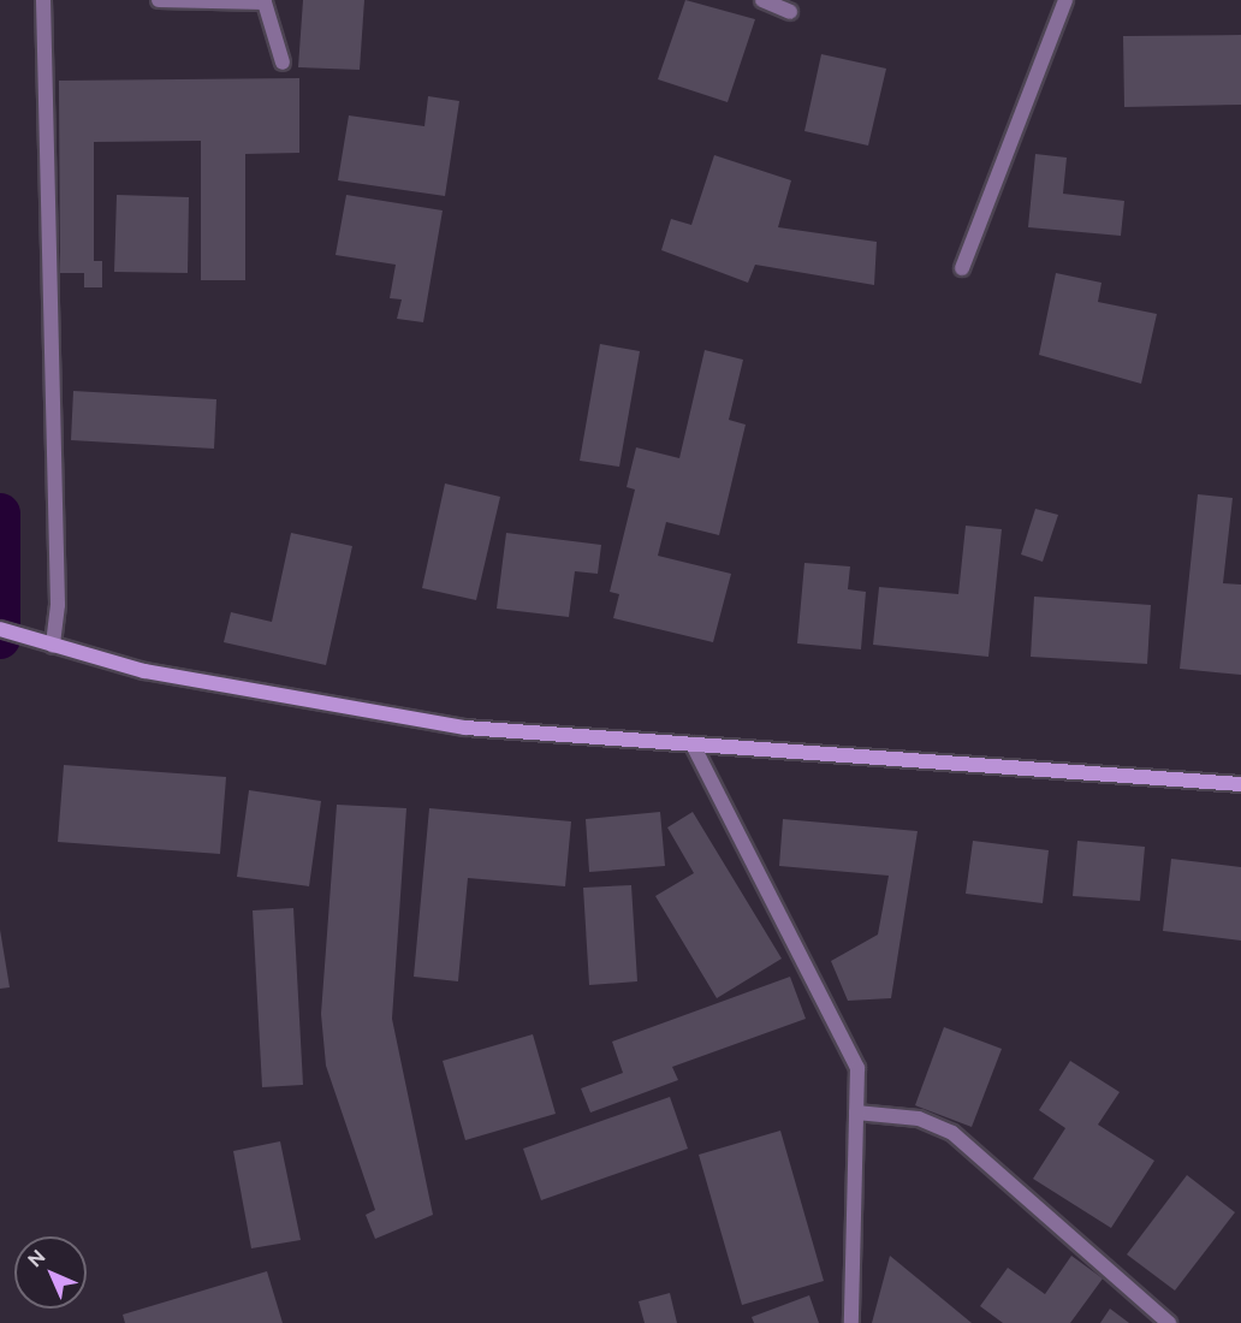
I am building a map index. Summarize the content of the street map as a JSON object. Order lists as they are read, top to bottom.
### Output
{
  "north": "top left"
}
